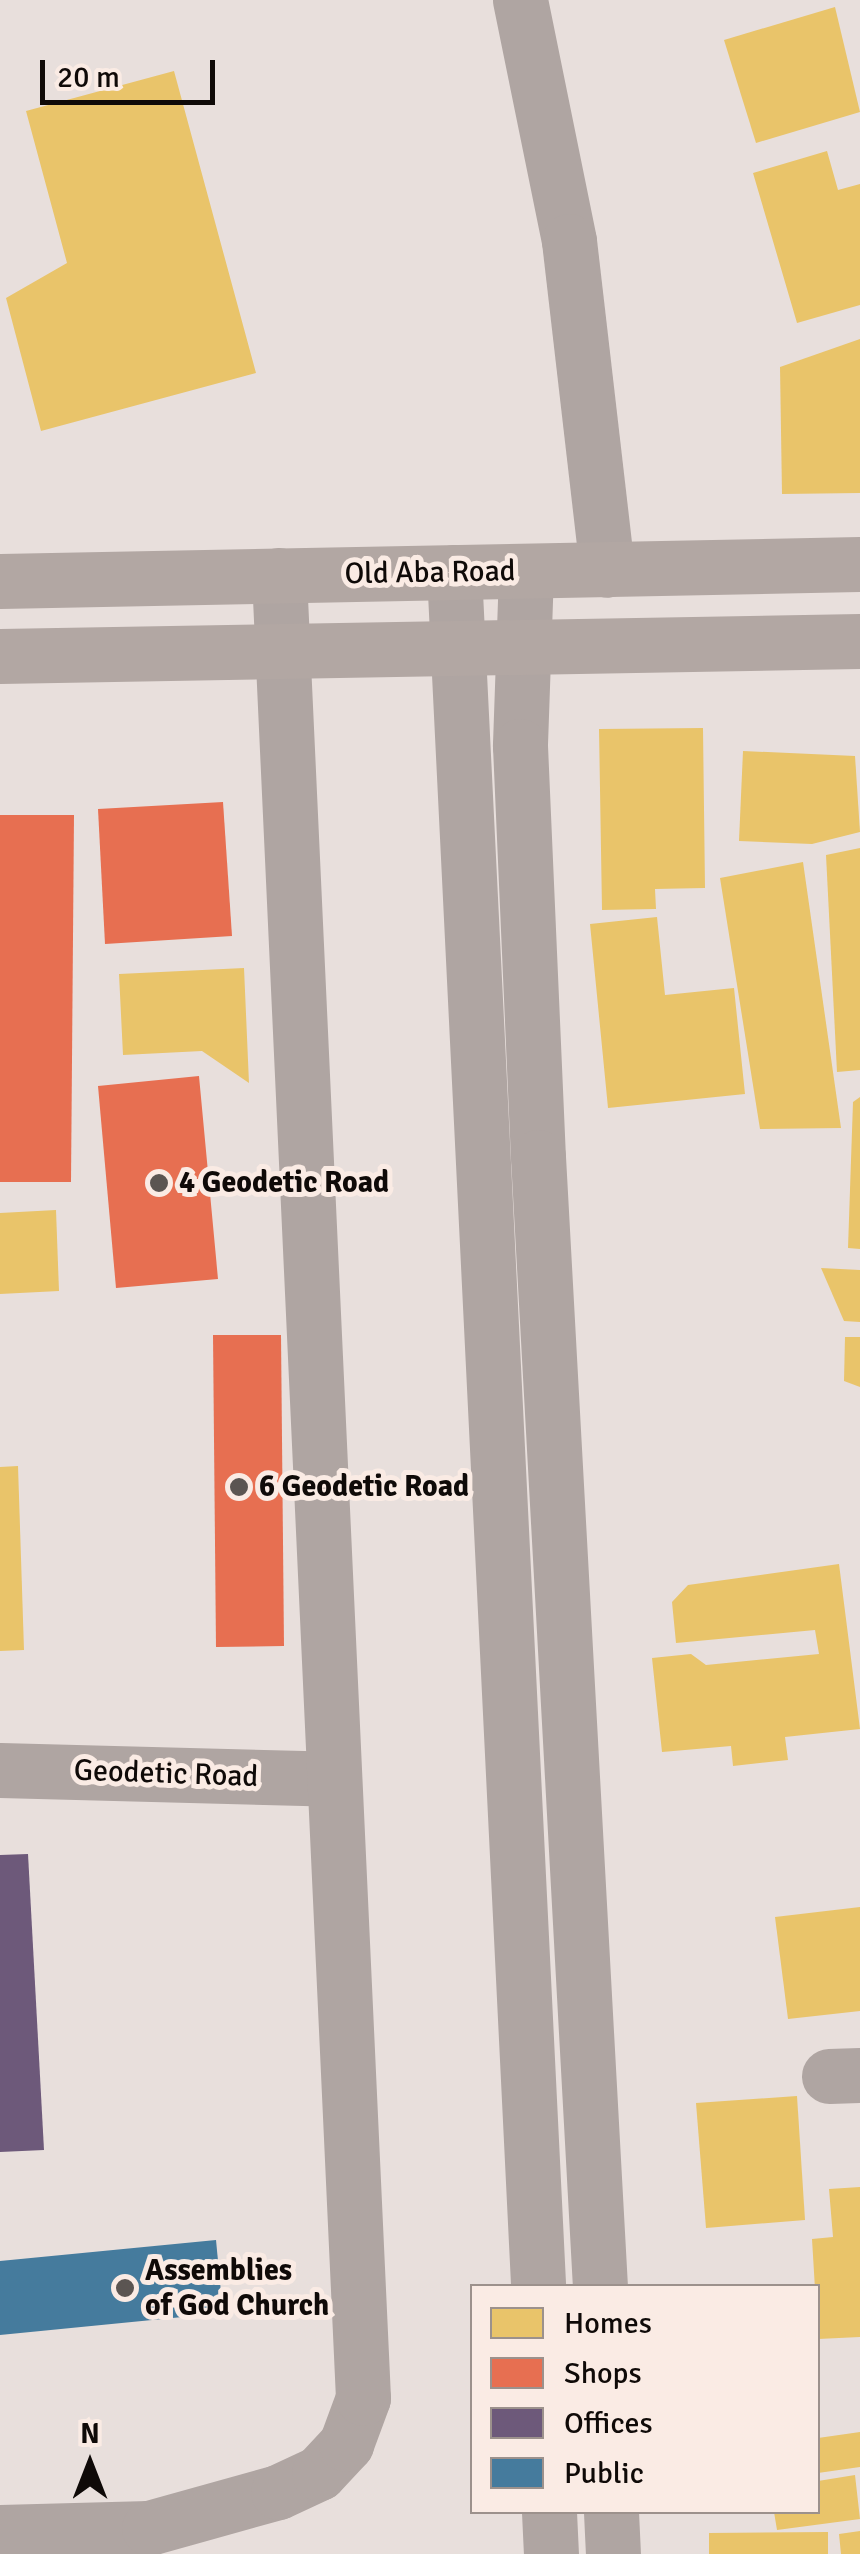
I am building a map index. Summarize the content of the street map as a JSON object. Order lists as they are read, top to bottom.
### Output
{
  "streets": {
    "main road": ["Old Aba Road"],
    "street": ["Geodetic Road"]
  },
  "places": ["4 Geodetic Road", "6 Geodetic Road", "Assemblies of God Church"],
  "legend": [
    "Homes",
    "Shops",
    "Offices",
    "Public"
  ],
  "scale_bar": "20 m",
  "north": "top"
}
